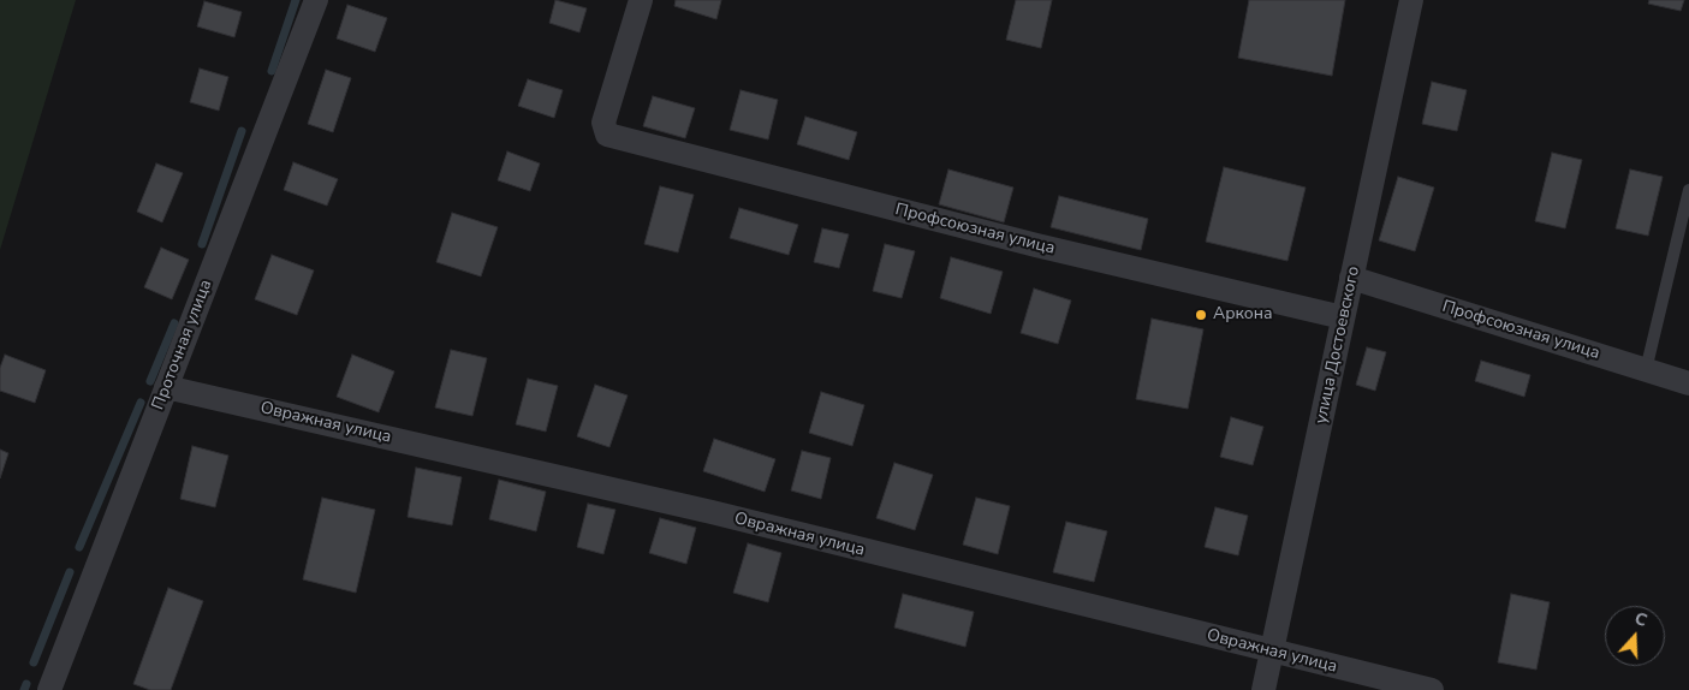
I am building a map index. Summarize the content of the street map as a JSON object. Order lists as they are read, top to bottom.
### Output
{
  "streets": {
    "street": [
      "Профсоюзная улица",
      "Проточная улица",
      "улица Достоевского",
      "Овражная улица"
    ]
  },
  "crossings": [
    ["Профсоюзная улица", "улица Достоевского"],
    ["Проточная улица", "Овражная улица"],
    ["улица Достоевского", "Овражная улица"]
  ],
  "places": ["Аркона"],
  "north": "top"
}
